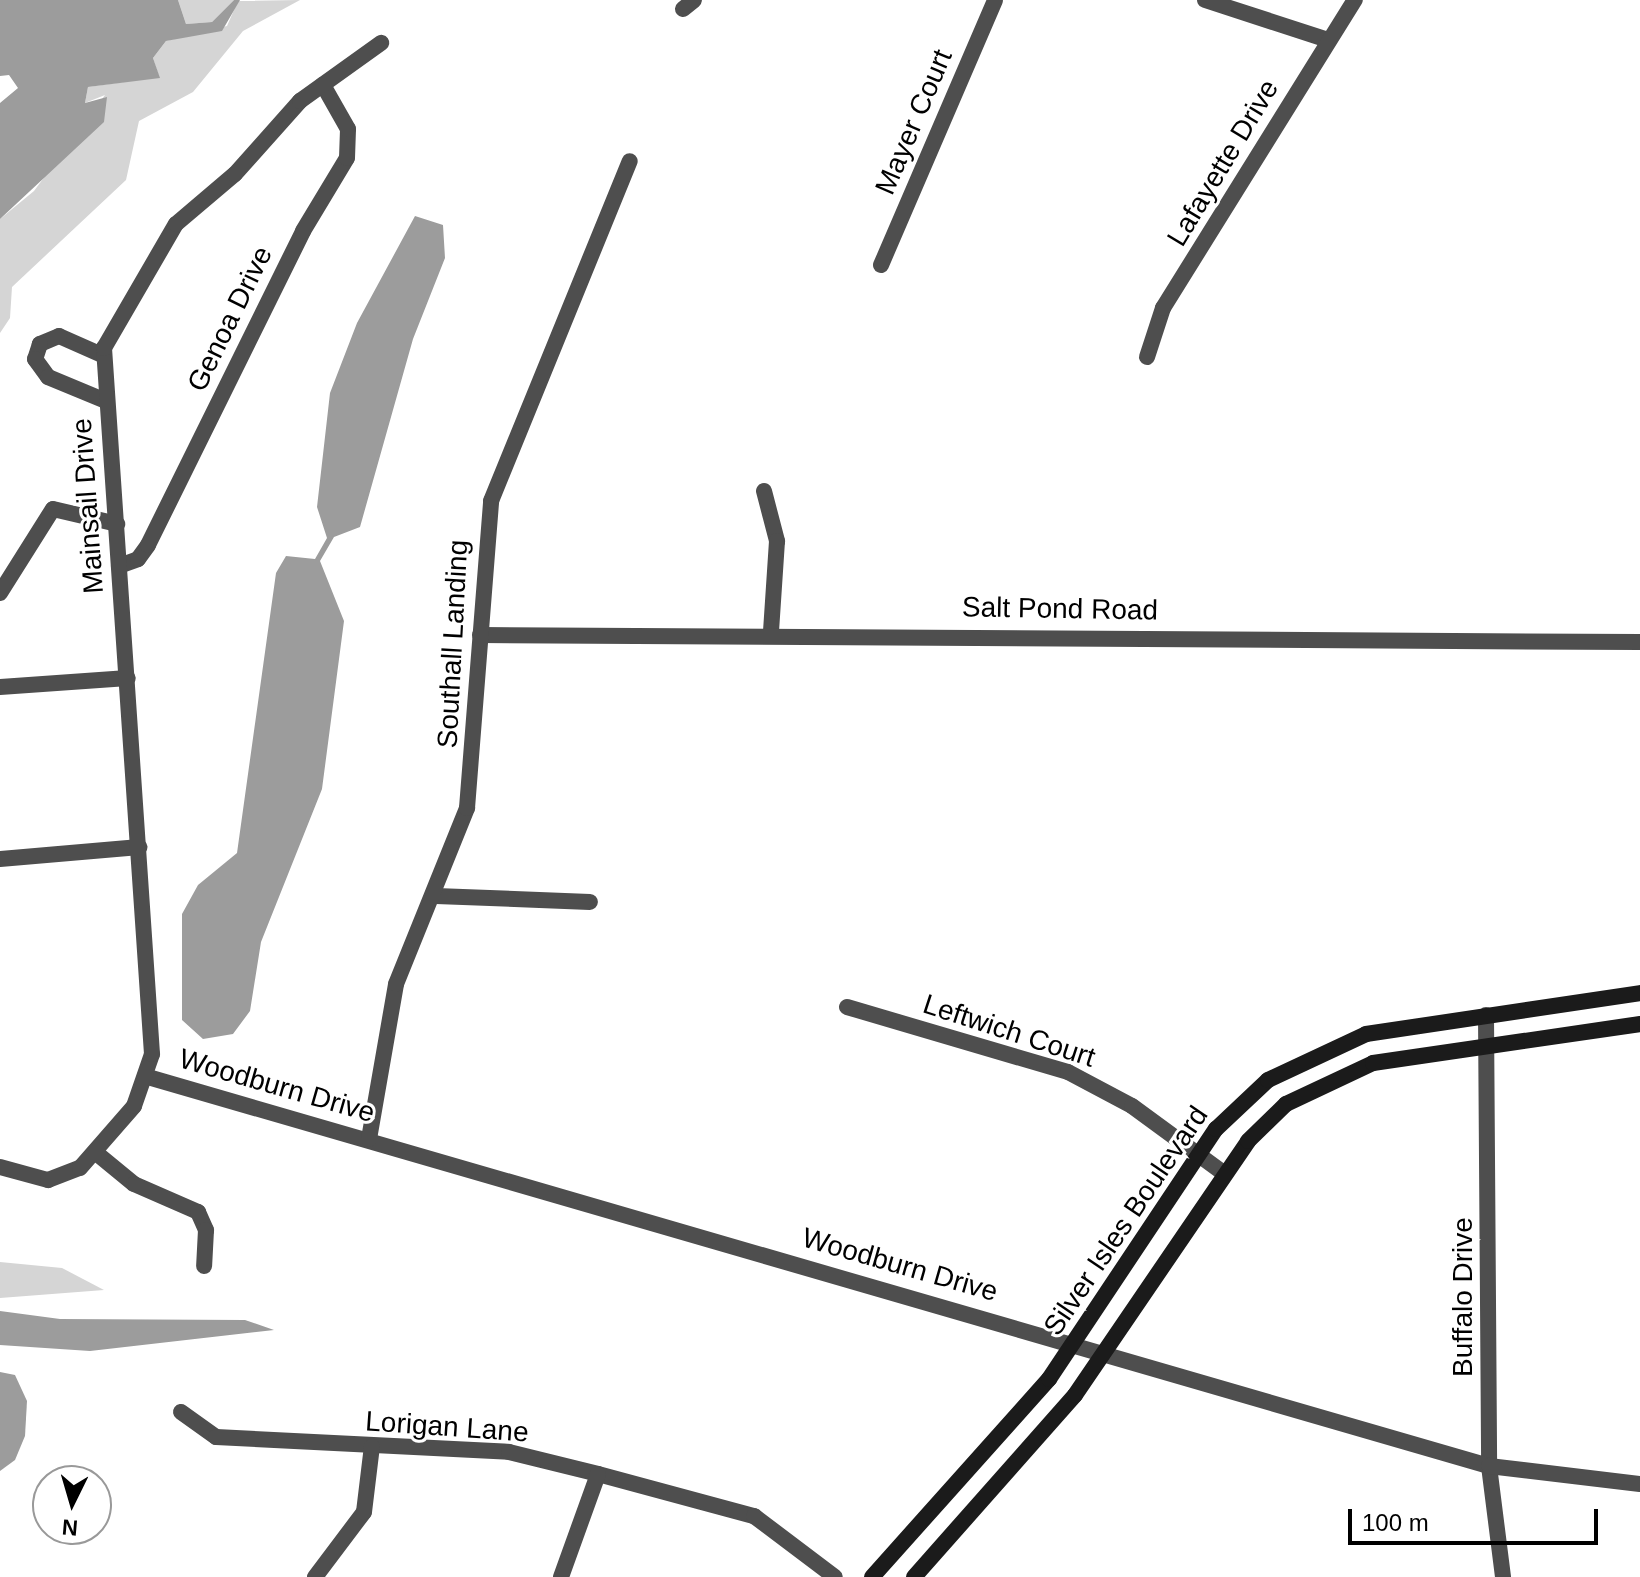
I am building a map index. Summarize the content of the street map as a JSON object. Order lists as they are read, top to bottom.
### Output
{
  "streets": {
    "street": [
      "Mayer Court",
      "Lafayette Drive",
      "Genoa Drive",
      "Mainsail Drive",
      "Salt Pond Road",
      "Southall Landing",
      "Leftwich Court",
      "Woodburn Drive",
      "Silver Isles Boulevard",
      "Buffalo Drive",
      "Lorigan Lane"
    ]
  },
  "crossings": [
    ["Genoa Drive", "Mainsail Drive"],
    ["Mainsail Drive", "Woodburn Drive"],
    ["Salt Pond Road", "Southall Landing"],
    ["Southall Landing", "Woodburn Drive"],
    ["Leftwich Court", "Silver Isles Boulevard"],
    ["Woodburn Drive", "Silver Isles Boulevard"],
    ["Woodburn Drive", "Buffalo Drive"],
    ["Silver Isles Boulevard", "Buffalo Drive"]
  ],
  "scale_bar": "100 m",
  "north": "bottom"
}
